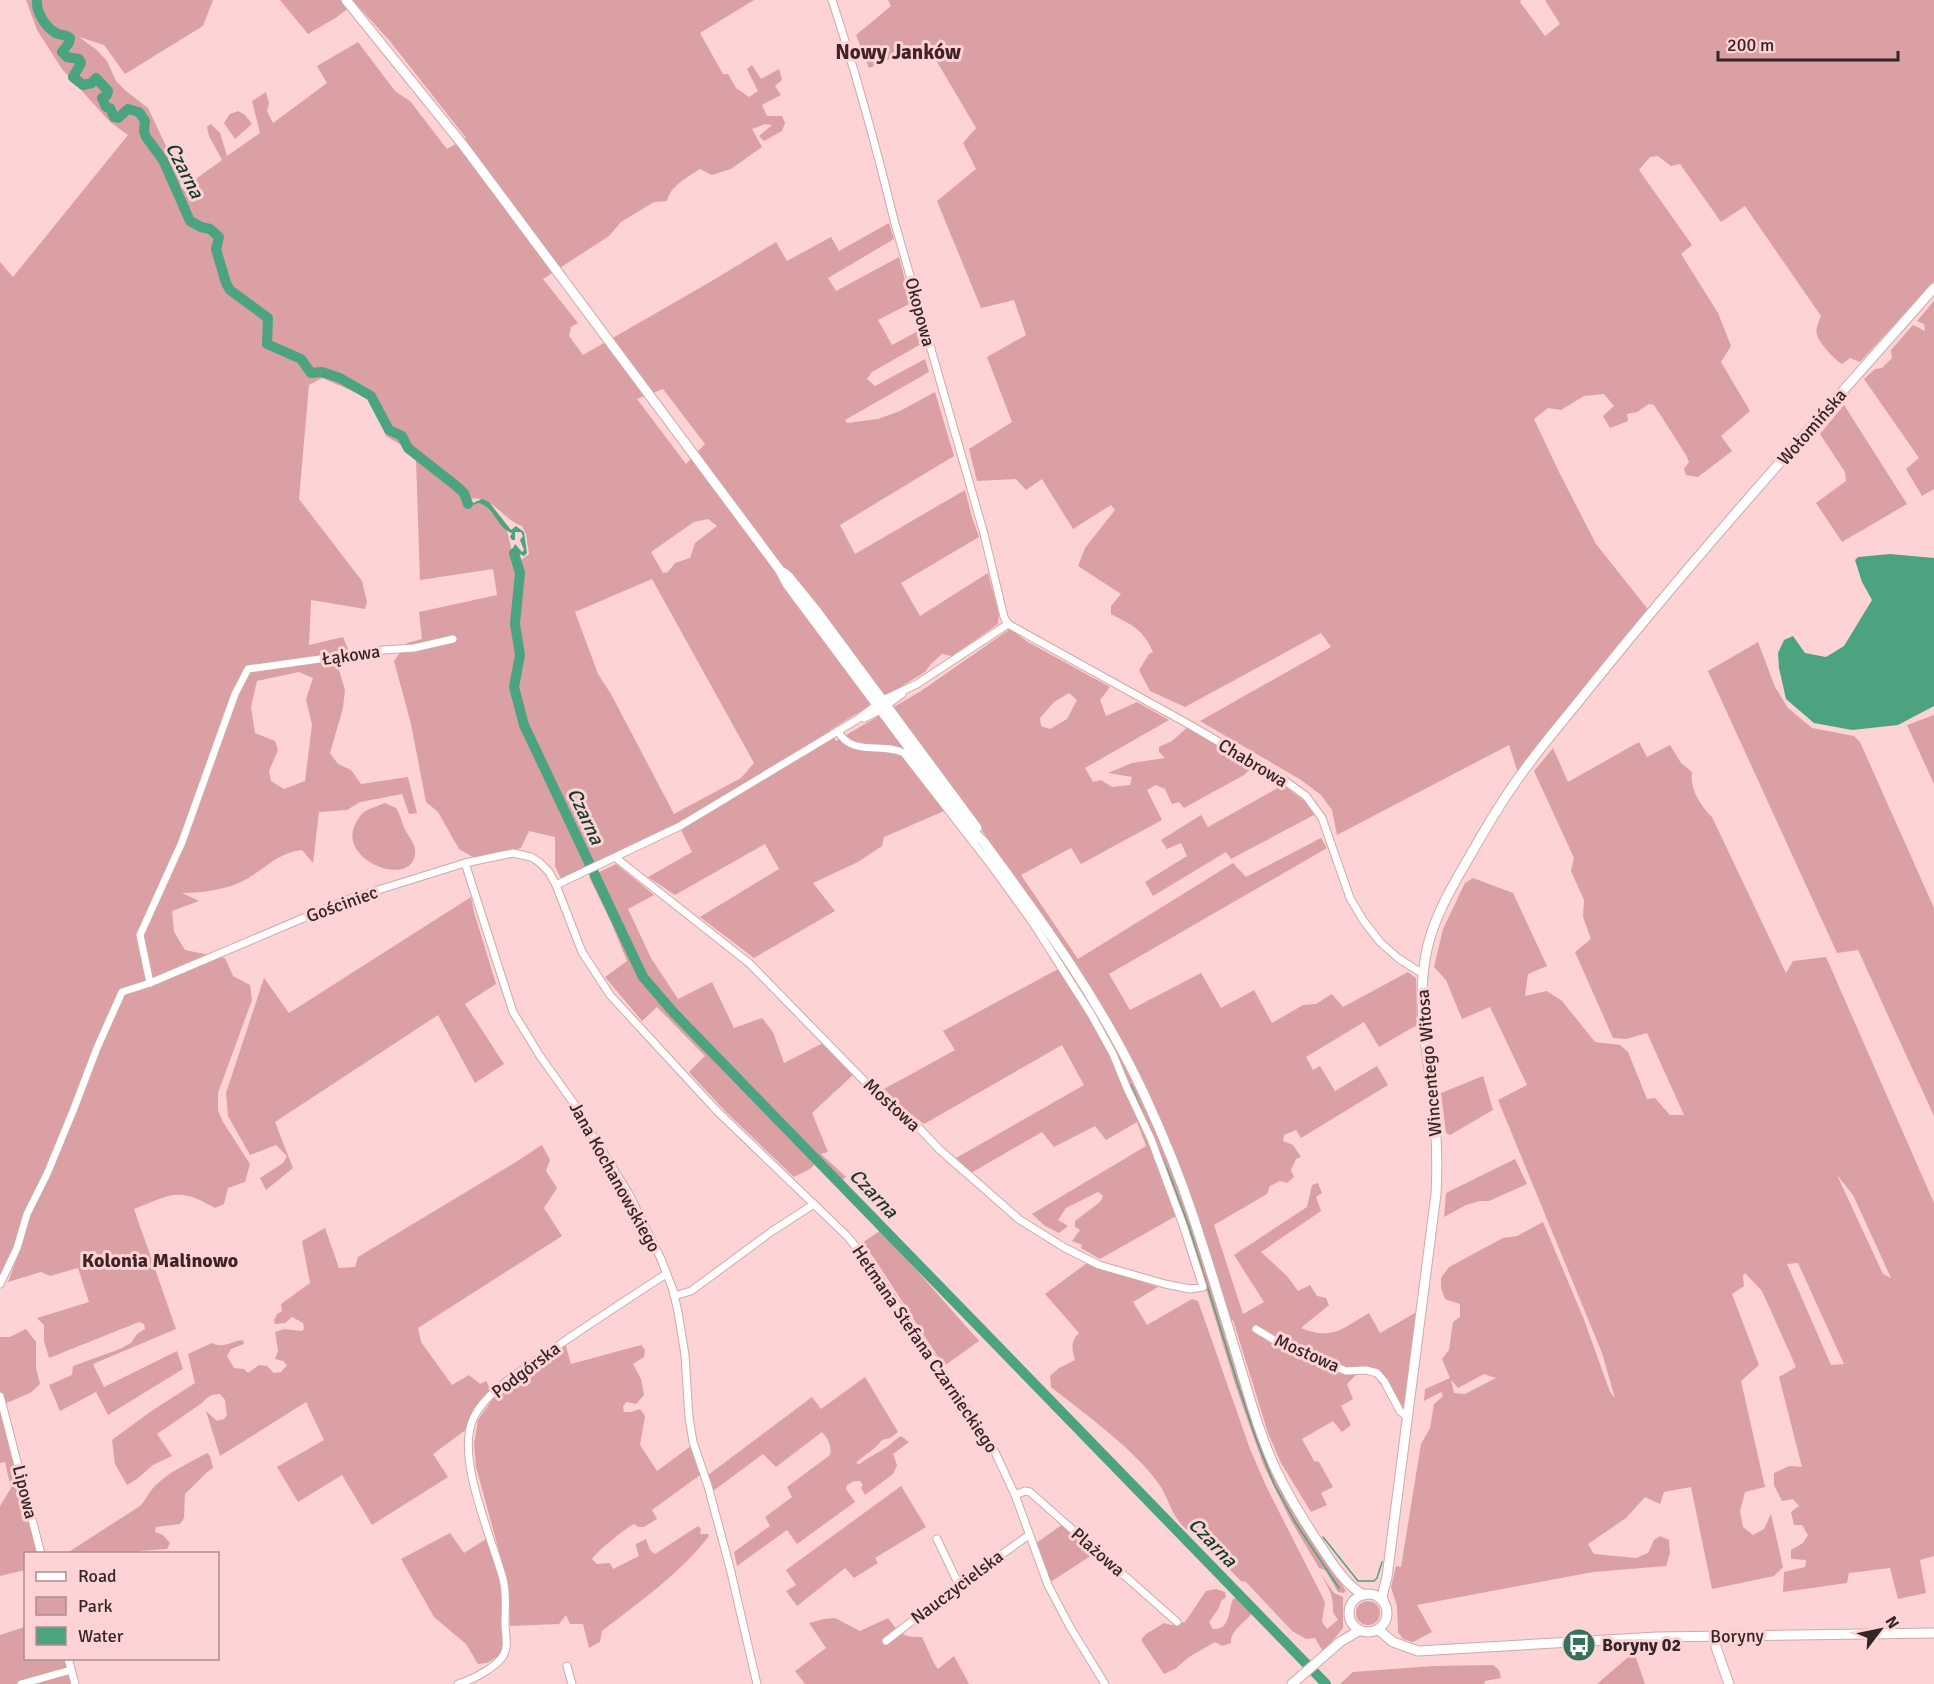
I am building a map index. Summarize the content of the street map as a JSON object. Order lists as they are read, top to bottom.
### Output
{
  "streets": {
    "main road": ["Wołomińska", "Wincentego Witosa", "Boryny"],
    "street": [
      "Okopowa",
      "Łąkowa",
      "Chabrowa",
      "Gościniec",
      "Mostowa",
      "Jana Kochanowskiego",
      "Hetmana Stefana Czarnieckiego",
      "Podgórska",
      "Lipowa",
      "Plażowa",
      "Nauczycielska"
    ]
  },
  "crossings": [
    ["Okopowa", "Chabrowa"],
    ["Wołomińska", "Wincentego Witosa"],
    ["Łąkowa", "Gościniec"],
    ["Chabrowa", "Wincentego Witosa"],
    ["Gościniec", "Jana Kochanowskiego"],
    ["Gościniec", "Hetmana Stefana Czarnieckiego"],
    ["Wincentego Witosa", "Mostowa"],
    ["Wincentego Witosa", "Boryny"],
    ["Jana Kochanowskiego", "Podgórska"],
    ["Hetmana Stefana Czarnieckiego", "Plażowa"],
    ["Hetmana Stefana Czarnieckiego", "Nauczycielska"]
  ],
  "districts": ["Nowy Janków", "Kolonia Malinowo"],
  "water": ["Czarna"],
  "places": {
    "bus stop": ["Boryny 02"]
  },
  "legend": ["Road", "Park", "Water"],
  "scale_bar": "200 m",
  "north": "top right"
}
